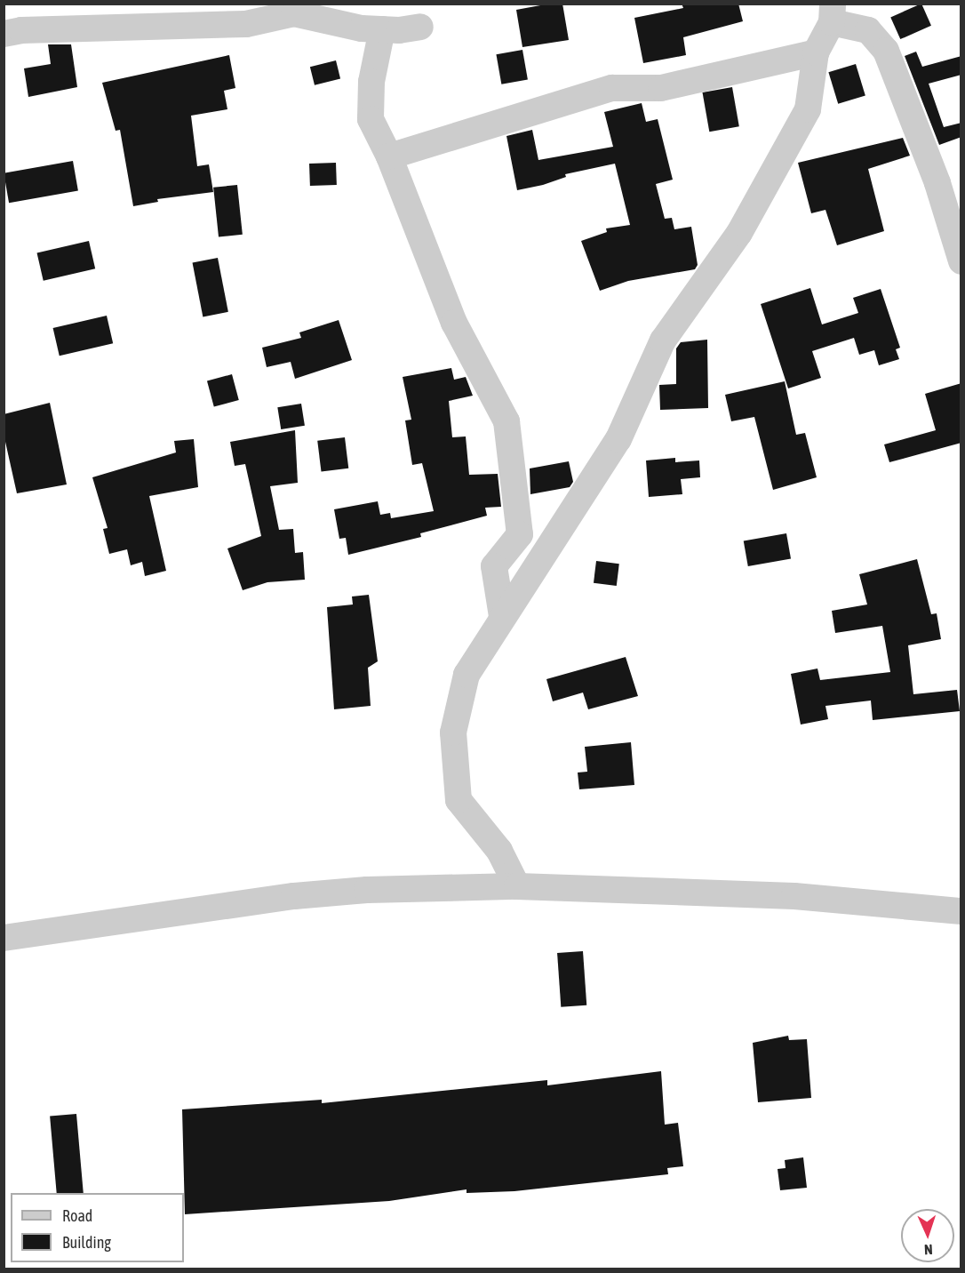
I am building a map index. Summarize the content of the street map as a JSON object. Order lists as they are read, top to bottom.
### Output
{
  "legend": ["Road", "Building"],
  "north": "bottom"
}
